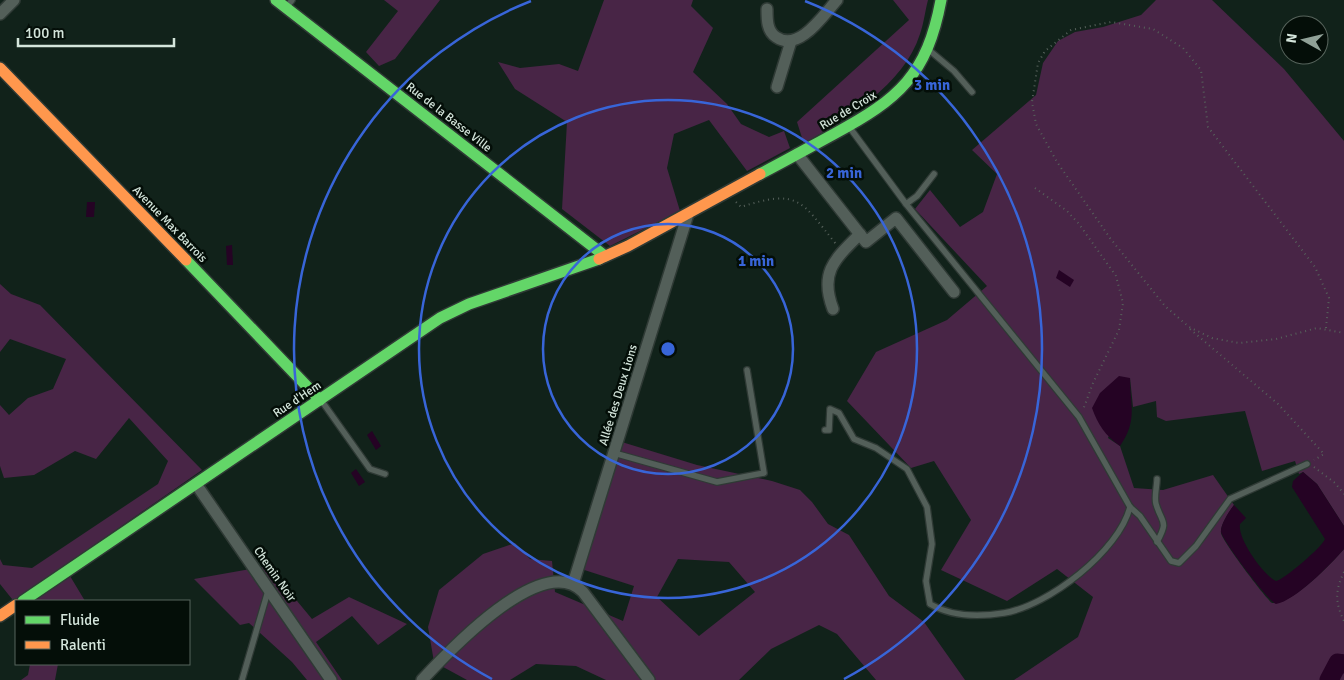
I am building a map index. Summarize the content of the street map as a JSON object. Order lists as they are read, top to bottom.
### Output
{
  "streets": {
    "main road": [
      "Rue de Croix",
      "Rue de la Basse Ville",
      "Avenue Max Barrois",
      "Rue d'Hem"
    ],
    "street": ["Allée des Deux Lions", "Chemin Noir"]
  },
  "crossings": [
    ["Rue de Croix", "Rue de la Basse Ville"],
    ["Rue de Croix", "Allée des Deux Lions"],
    ["Rue de Croix", "Rue d'Hem"],
    ["Rue de la Basse Ville", "Rue d'Hem"],
    ["Avenue Max Barrois", "Rue d'Hem"],
    ["Rue d'Hem", "Chemin Noir"]
  ],
  "legend": ["Fluide", "Ralenti"],
  "scale_bar": "100 m",
  "north": "left",
  "rings": ["3 min", "2 min", "1 min"]
}
